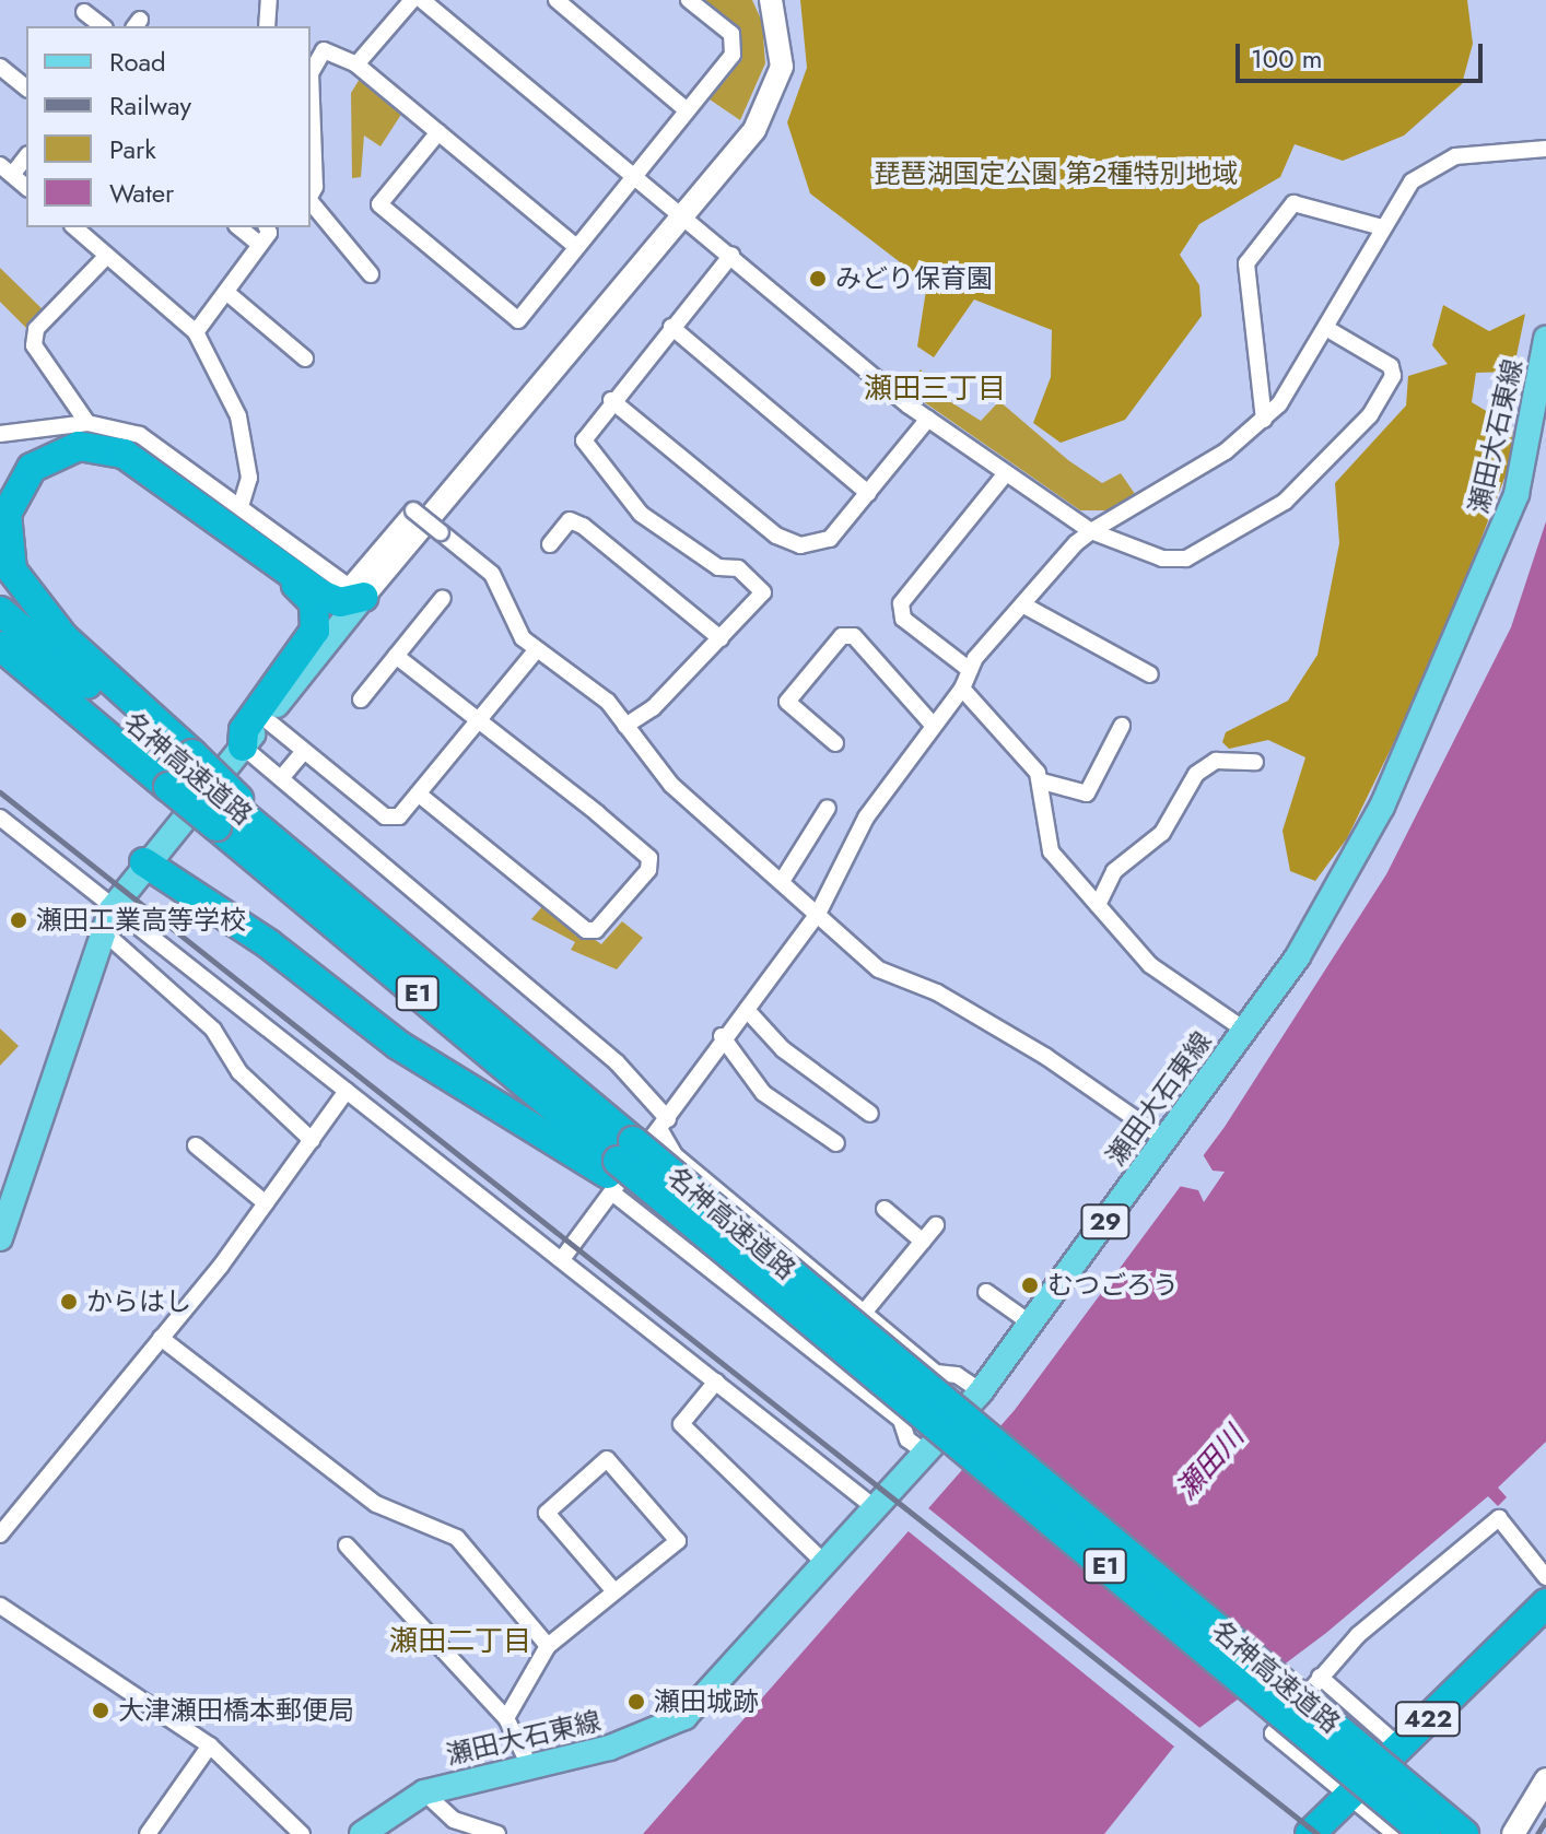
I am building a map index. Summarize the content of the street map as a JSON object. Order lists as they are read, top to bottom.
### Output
{
  "streets": {
    "highway": ["名神高速道路", "E1", "422"],
    "main road": ["瀬田大石東線", "29"]
  },
  "districts": ["瀬田三丁目", "瀬田二丁目"],
  "water": ["瀬田川"],
  "parks": ["琵琶湖国定公園 第2種特別地域"],
  "places": [
    "みどり保育園",
    "瀬田工業高等学校",
    "むつごろう",
    "からはし",
    "瀬田城跡",
    "大津瀬田橋本郵便局"
  ],
  "legend": [
    "Road",
    "Railway",
    "Park",
    "Water"
  ],
  "scale_bar": "100 m"
}
